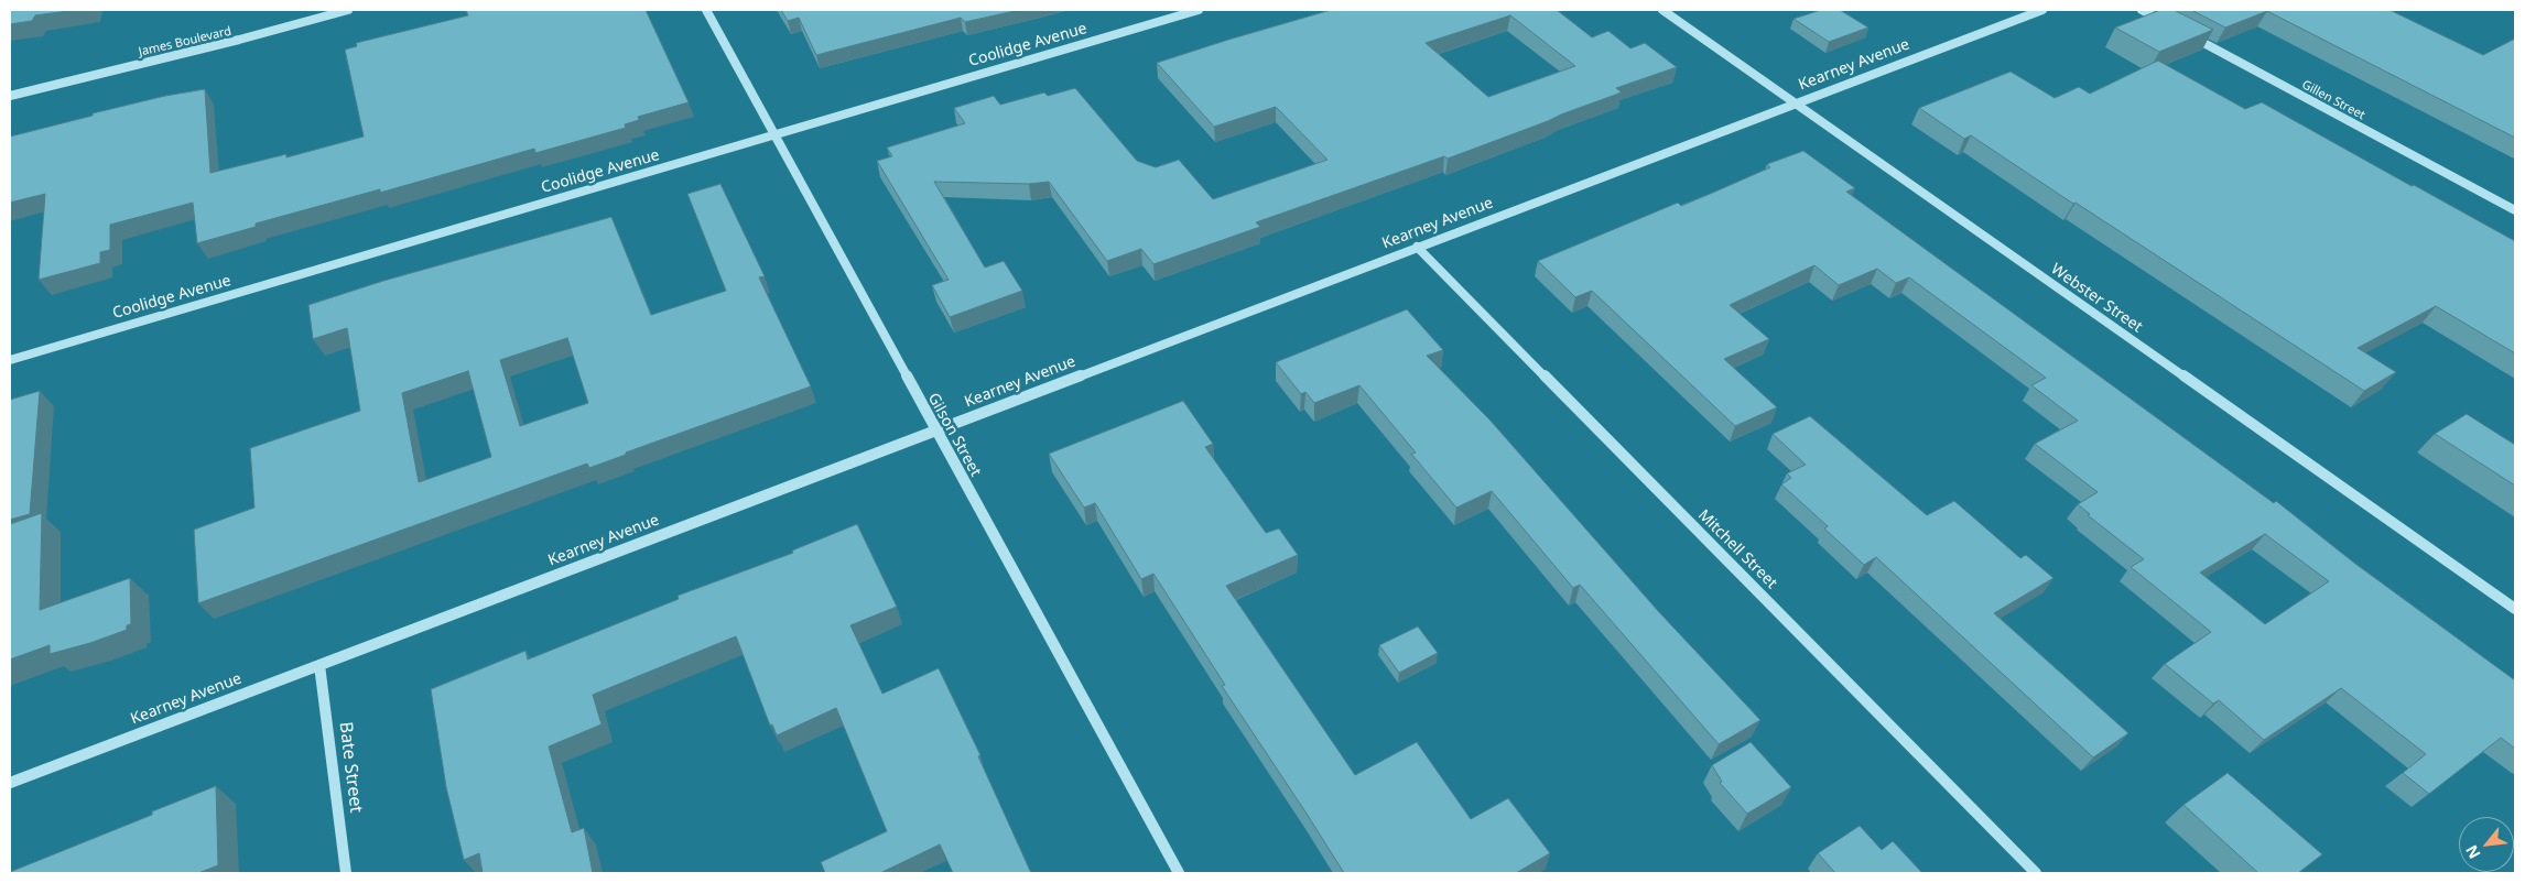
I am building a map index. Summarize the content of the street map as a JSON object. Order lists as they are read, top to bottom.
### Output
{
  "streets": {
    "street": [
      "James Boulevard",
      "Coolidge Avenue",
      "Kearney Avenue",
      "Gillen Street",
      "Webster Street",
      "Gilson Street",
      "Mitchell Street",
      "Bate Street"
    ]
  },
  "crossings": [
    ["Coolidge Avenue", "Gilson Street"],
    ["Kearney Avenue", "Webster Street"],
    ["Kearney Avenue", "Gilson Street"],
    ["Kearney Avenue", "Mitchell Street"],
    ["Kearney Avenue", "Bate Street"]
  ],
  "north": "bottom left"
}
